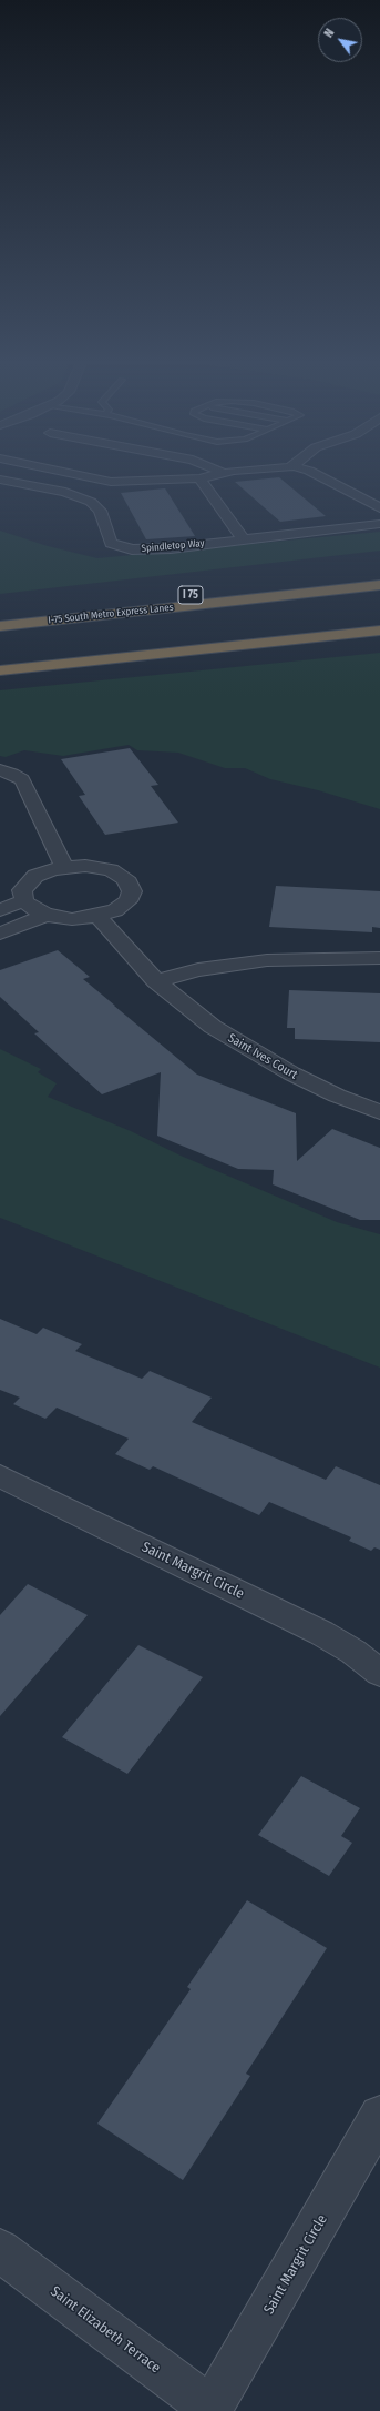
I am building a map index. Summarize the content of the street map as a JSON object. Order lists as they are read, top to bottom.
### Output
{
  "streets": {
    "highway": ["I 75", "I-75 South Metro Express Lanes"],
    "street": [
      "Spindletop Way",
      "Saint Ives Court",
      "Saint Margrit Circle",
      "Saint Elizabeth Terrace"
    ]
  },
  "crossings": [
    ["Saint Margrit Circle", "Saint Elizabeth Terrace"]
  ],
  "north": "top left"
}
